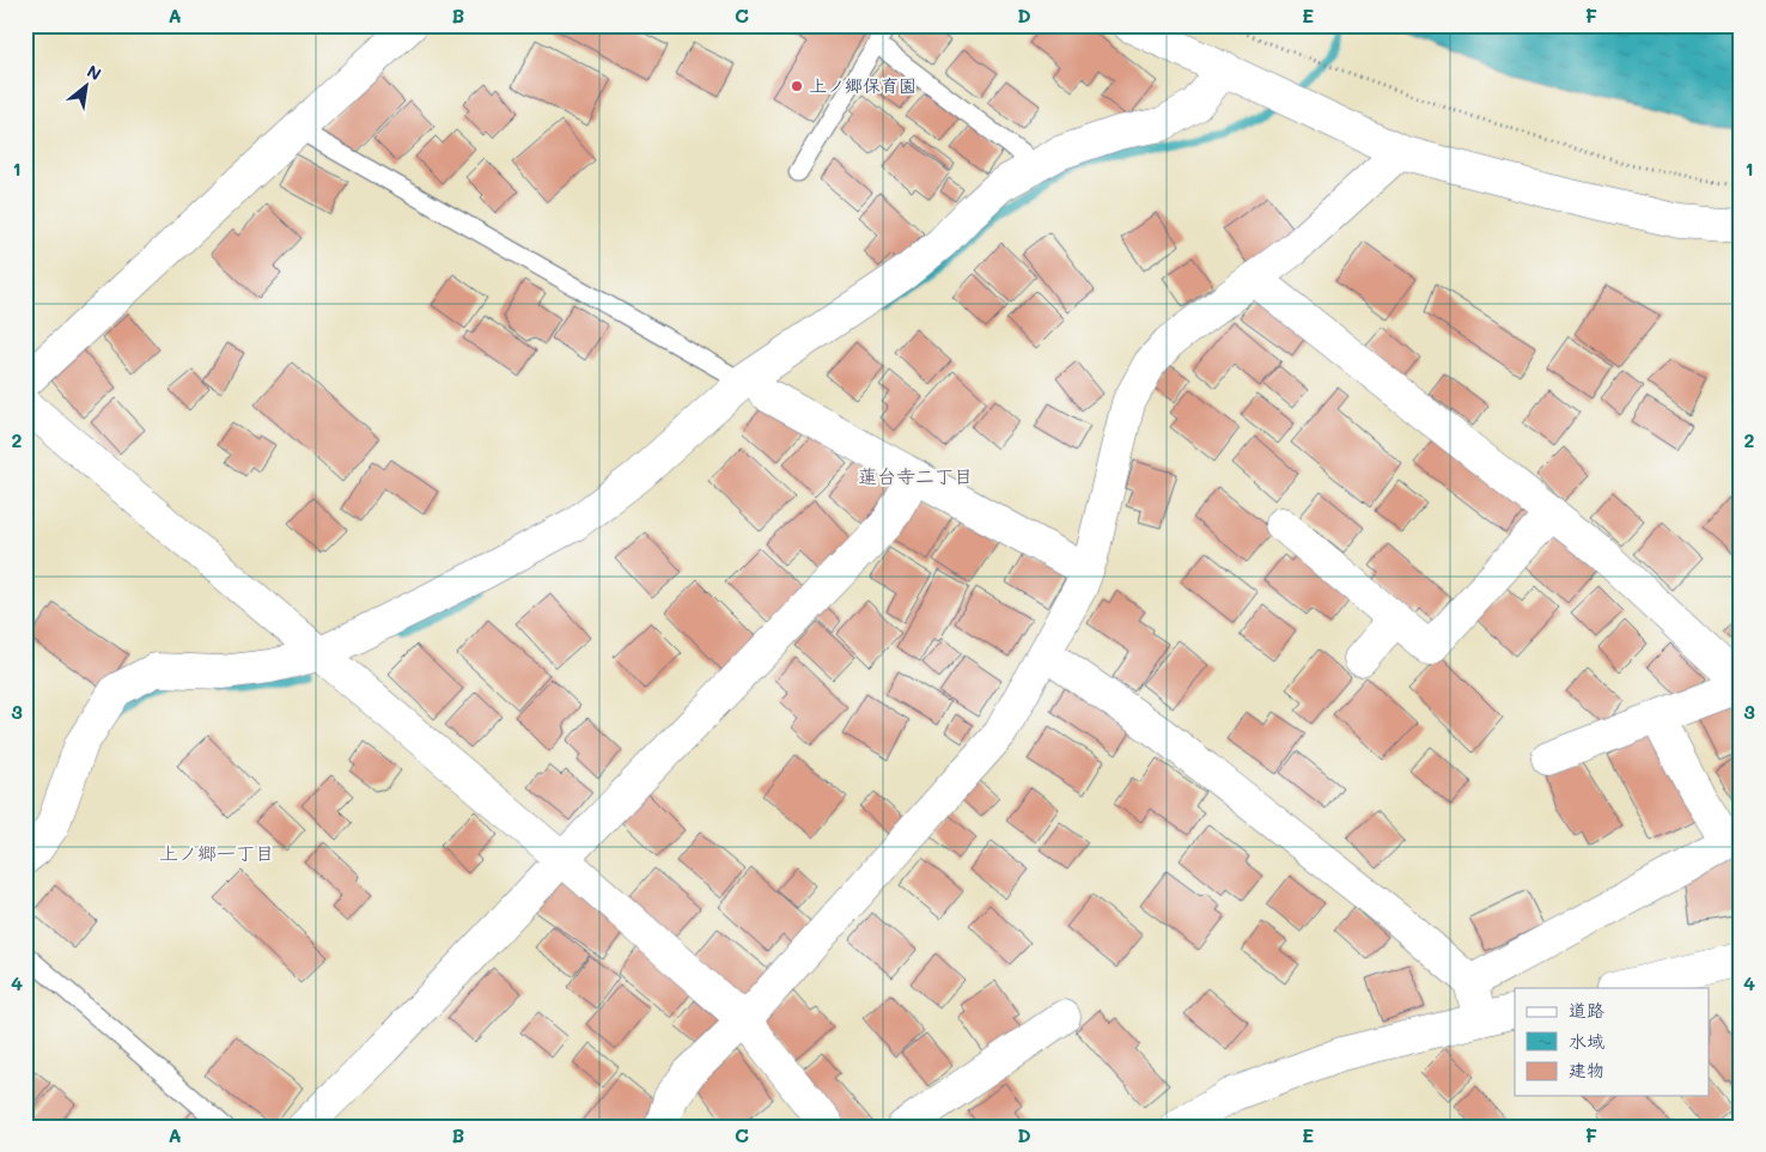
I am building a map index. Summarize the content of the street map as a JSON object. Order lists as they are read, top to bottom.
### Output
{
  "districts": ["蓮台寺二丁目", "上ノ郷一丁目"],
  "places": ["上ノ郷保育園"],
  "legend": ["道路", "水域", "建物"],
  "north": "top right",
  "grid": {
    "columns": [
      "A",
      "B",
      "C",
      "D",
      "E",
      "F"
    ],
    "rows": [
      "1",
      "2",
      "3",
      "4"
    ]
  }
}
